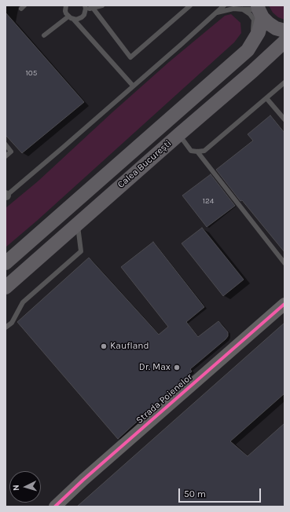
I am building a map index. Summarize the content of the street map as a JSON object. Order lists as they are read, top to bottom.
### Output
{
  "streets": {
    "main road": ["Calea București"],
    "street": ["Strada Poienelor"]
  },
  "places": ["Kaufland", "Dr. Max"],
  "house_numbers": ["105", "124"],
  "scale_bar": "50 m",
  "north": "left"
}
